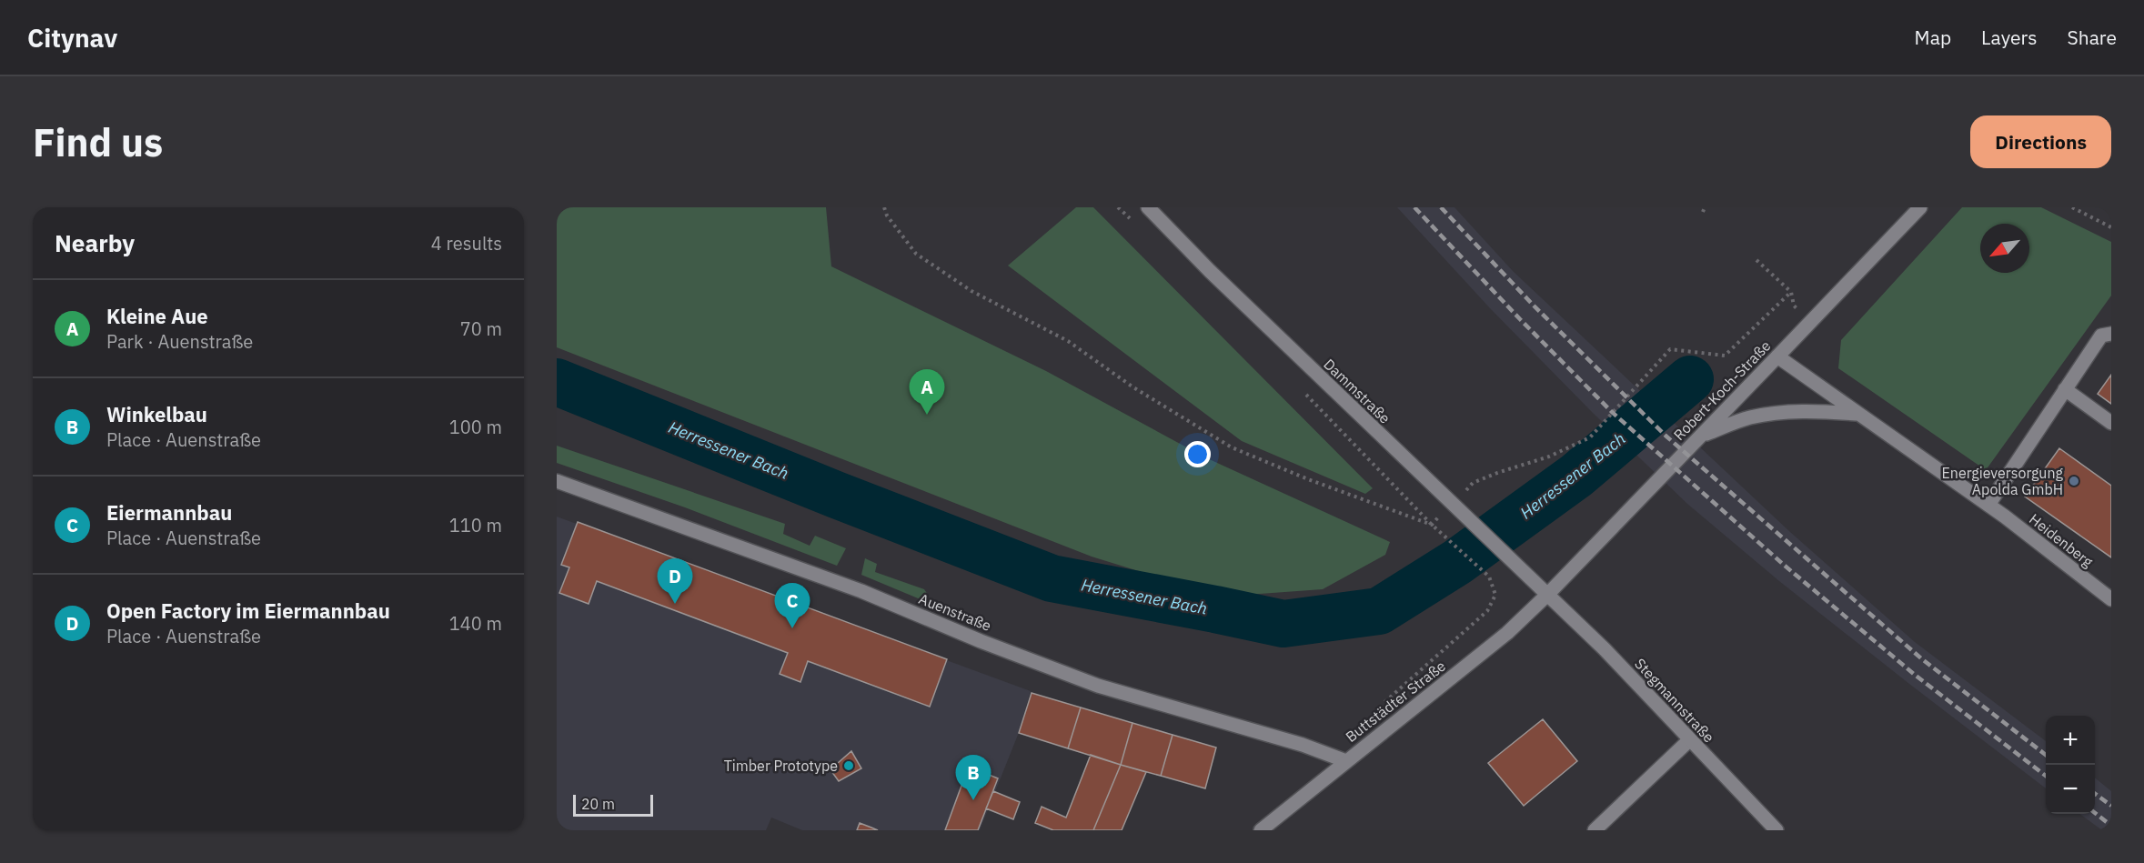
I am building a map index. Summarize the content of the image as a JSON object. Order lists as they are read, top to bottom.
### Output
{
  "streets": {
    "main road": [
      "Robert-Koch-Straße",
      "Dammstraße",
      "Heidenberg",
      "Auenstraße",
      "Stegmannstraße",
      "Buttstädter Straße"
    ]
  },
  "crossings": [
    ["Robert-Koch-Straße", "Dammstraße"],
    ["Robert-Koch-Straße", "Heidenberg"],
    ["Robert-Koch-Straße", "Stegmannstraße"],
    ["Robert-Koch-Straße", "Buttstädter Straße"],
    ["Dammstraße", "Stegmannstraße"],
    ["Dammstraße", "Buttstädter Straße"],
    ["Auenstraße", "Buttstädter Straße"],
    ["Stegmannstraße", "Buttstädter Straße"]
  ],
  "water": ["Herressener Bach"],
  "places": ["Energieversorgung Apolda GmbH", "Timber Prototype"],
  "scale_bar": "20 m",
  "north": "bottom left",
  "page": {
    "header": "Citynav",
    "nav": ["Map", "Layers", "Share"],
    "buttons": "Directions",
    "title": "Find us",
    "heading": ["Nearby", "4 results"],
    "list": [
      {
        "mark": "A",
        "name": "Kleine Aue",
        "note": "Park · Auenstraße",
        "value": "70 m"
      },
      {
        "mark": "B",
        "name": "Winkelbau",
        "note": "Place · Auenstraße",
        "value": "100 m"
      },
      {
        "mark": "C",
        "name": "Eiermannbau",
        "note": "Place · Auenstraße",
        "value": "110 m"
      },
      {
        "mark": "D",
        "name": "Open Factory im Eiermannbau",
        "note": "Place · Auenstraße",
        "value": "140 m"
      }
    ],
    "pins": [
      "A",
      "D",
      "C",
      "B"
    ],
    "map_buttons": ["+", "−"],
    "scale": "20 m"
  }
}
